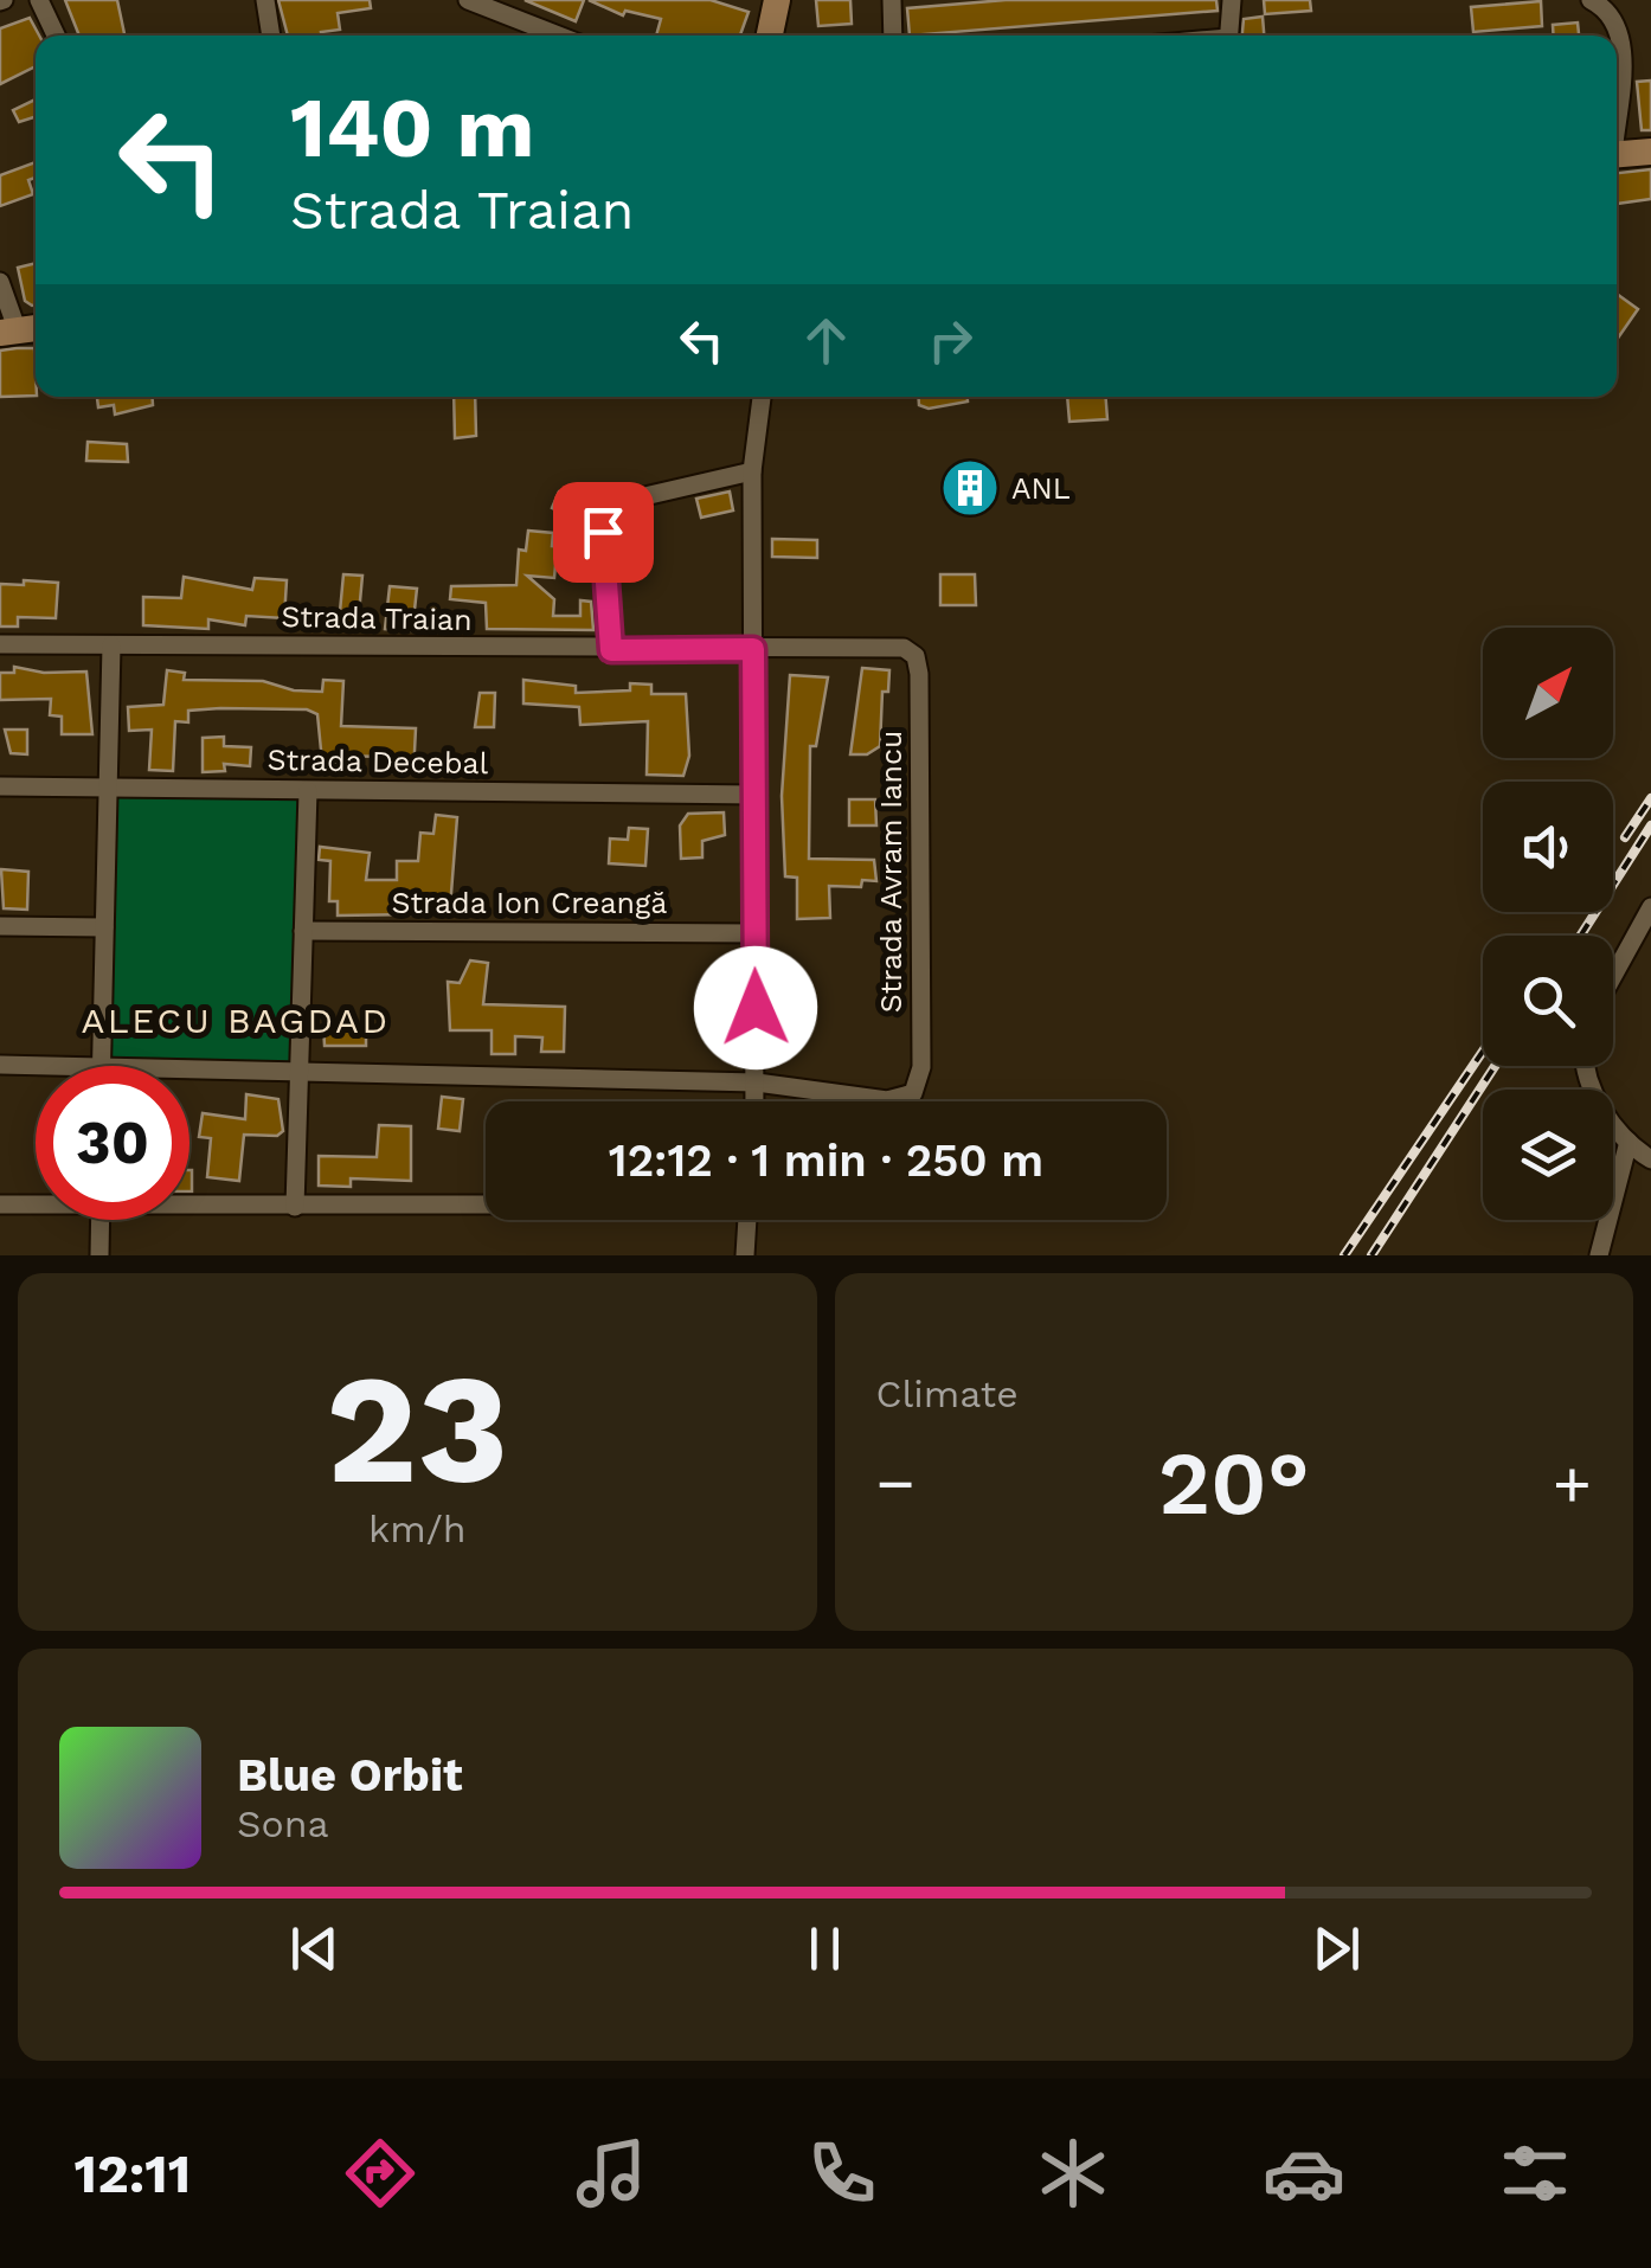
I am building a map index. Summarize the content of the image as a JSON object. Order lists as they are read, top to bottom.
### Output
{
  "streets": {
    "street": [
      "Strada Traian",
      "Strada Decebal",
      "Strada Avram Iancu",
      "Strada Ion Creangă"
    ]
  },
  "crossings": [
    ["Strada Traian", "Strada Avram Iancu"]
  ],
  "districts": ["ALECU BAGDAD"],
  "places": {
    "building": ["ANL"]
  },
  "north": "top right",
  "page": {
    "turn": ["140 m", "Strada Traian"],
    "limit": "30",
    "trip": "12:12 · 1 min · 250 m",
    "tile": [
      ["23", "km/h"],
      "Climate"
    ],
    "heat": ["−", "20°", "+"],
    "song": ["Blue Orbit", "Sona"],
    "tabs": "12:11"
  }
}
